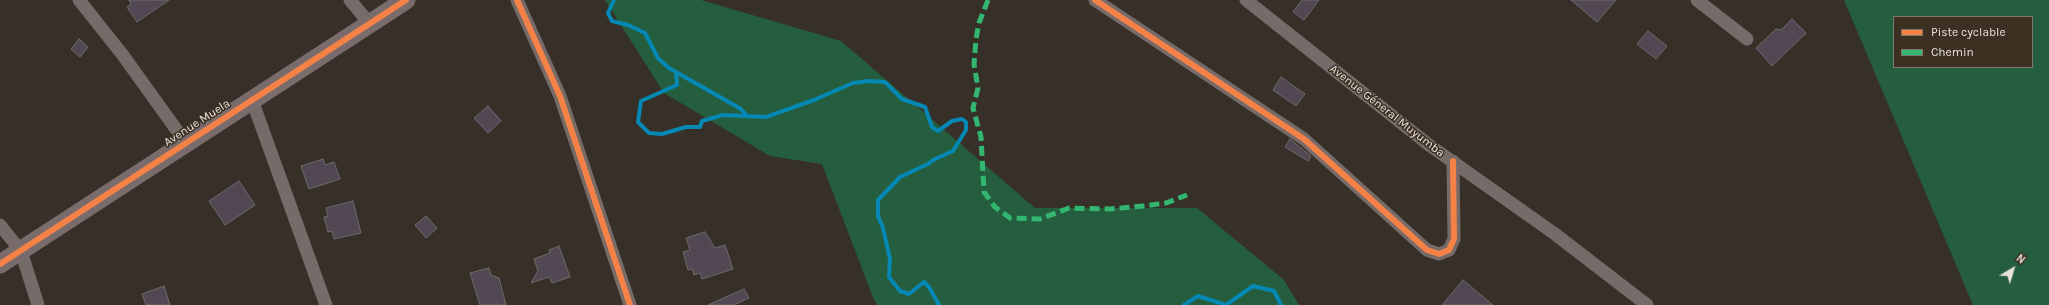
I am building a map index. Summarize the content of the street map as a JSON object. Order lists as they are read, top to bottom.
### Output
{
  "streets": {
    "street": ["Avenue Géneral Muyumba", "Avenue Muela"]
  },
  "legend": ["Piste cyclable", "Chemin"],
  "north": "top right"
}
